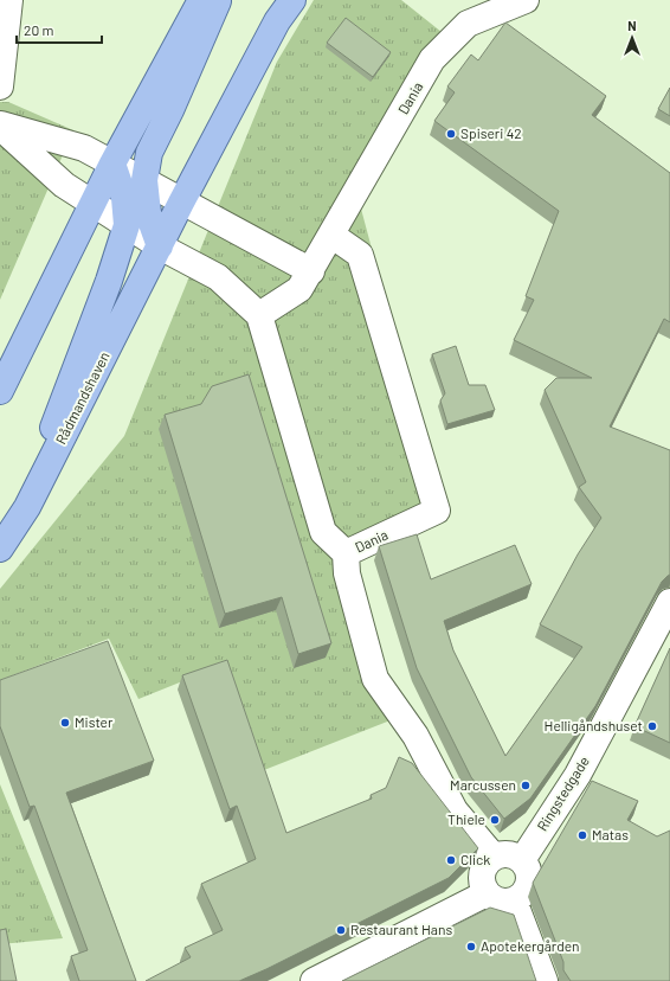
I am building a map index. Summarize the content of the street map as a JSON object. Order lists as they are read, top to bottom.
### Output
{
  "streets": {
    "main road": ["Rådmandshaven"],
    "street": ["Dania", "Ringstedgade"]
  },
  "crossings": [
    ["Dania", "Ringstedgade"]
  ],
  "places": [
    "Spiseri 42",
    "Mister",
    "Helligåndshuset",
    "Marcussen",
    "Thiele",
    "Matas",
    "Click",
    "Restaurant Hans",
    "Apotekergården"
  ],
  "scale_bar": "20 m",
  "north": "top"
}
